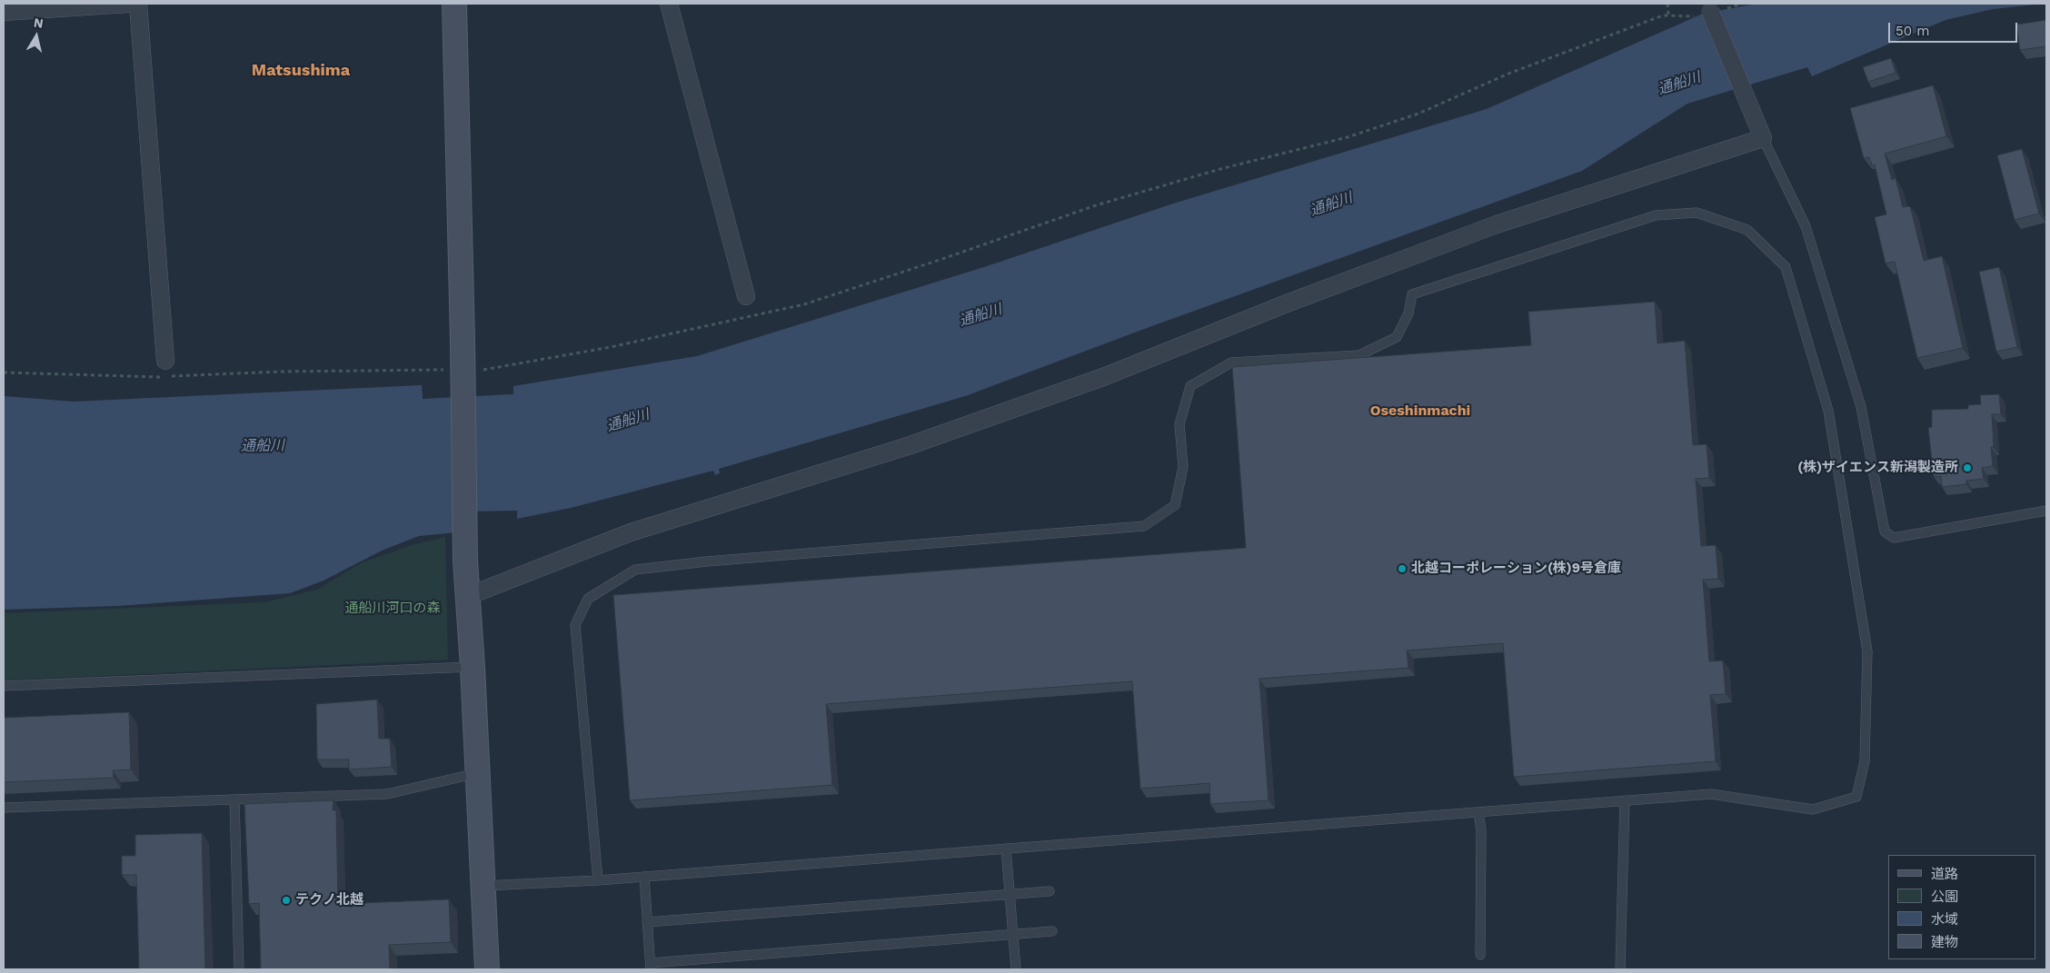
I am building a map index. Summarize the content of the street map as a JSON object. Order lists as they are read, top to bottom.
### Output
{
  "districts": ["Matsushima", "Oseshinmachi"],
  "water": ["通船川"],
  "parks": ["通船川河口の森"],
  "places": ["(株)ザイエンス新潟製造所", "北越コーポレーション(株)9号倉庫", "テクノ北越"],
  "legend": [
    "道路",
    "公園",
    "水域",
    "建物"
  ],
  "scale_bar": "50 m",
  "north": "top"
}
